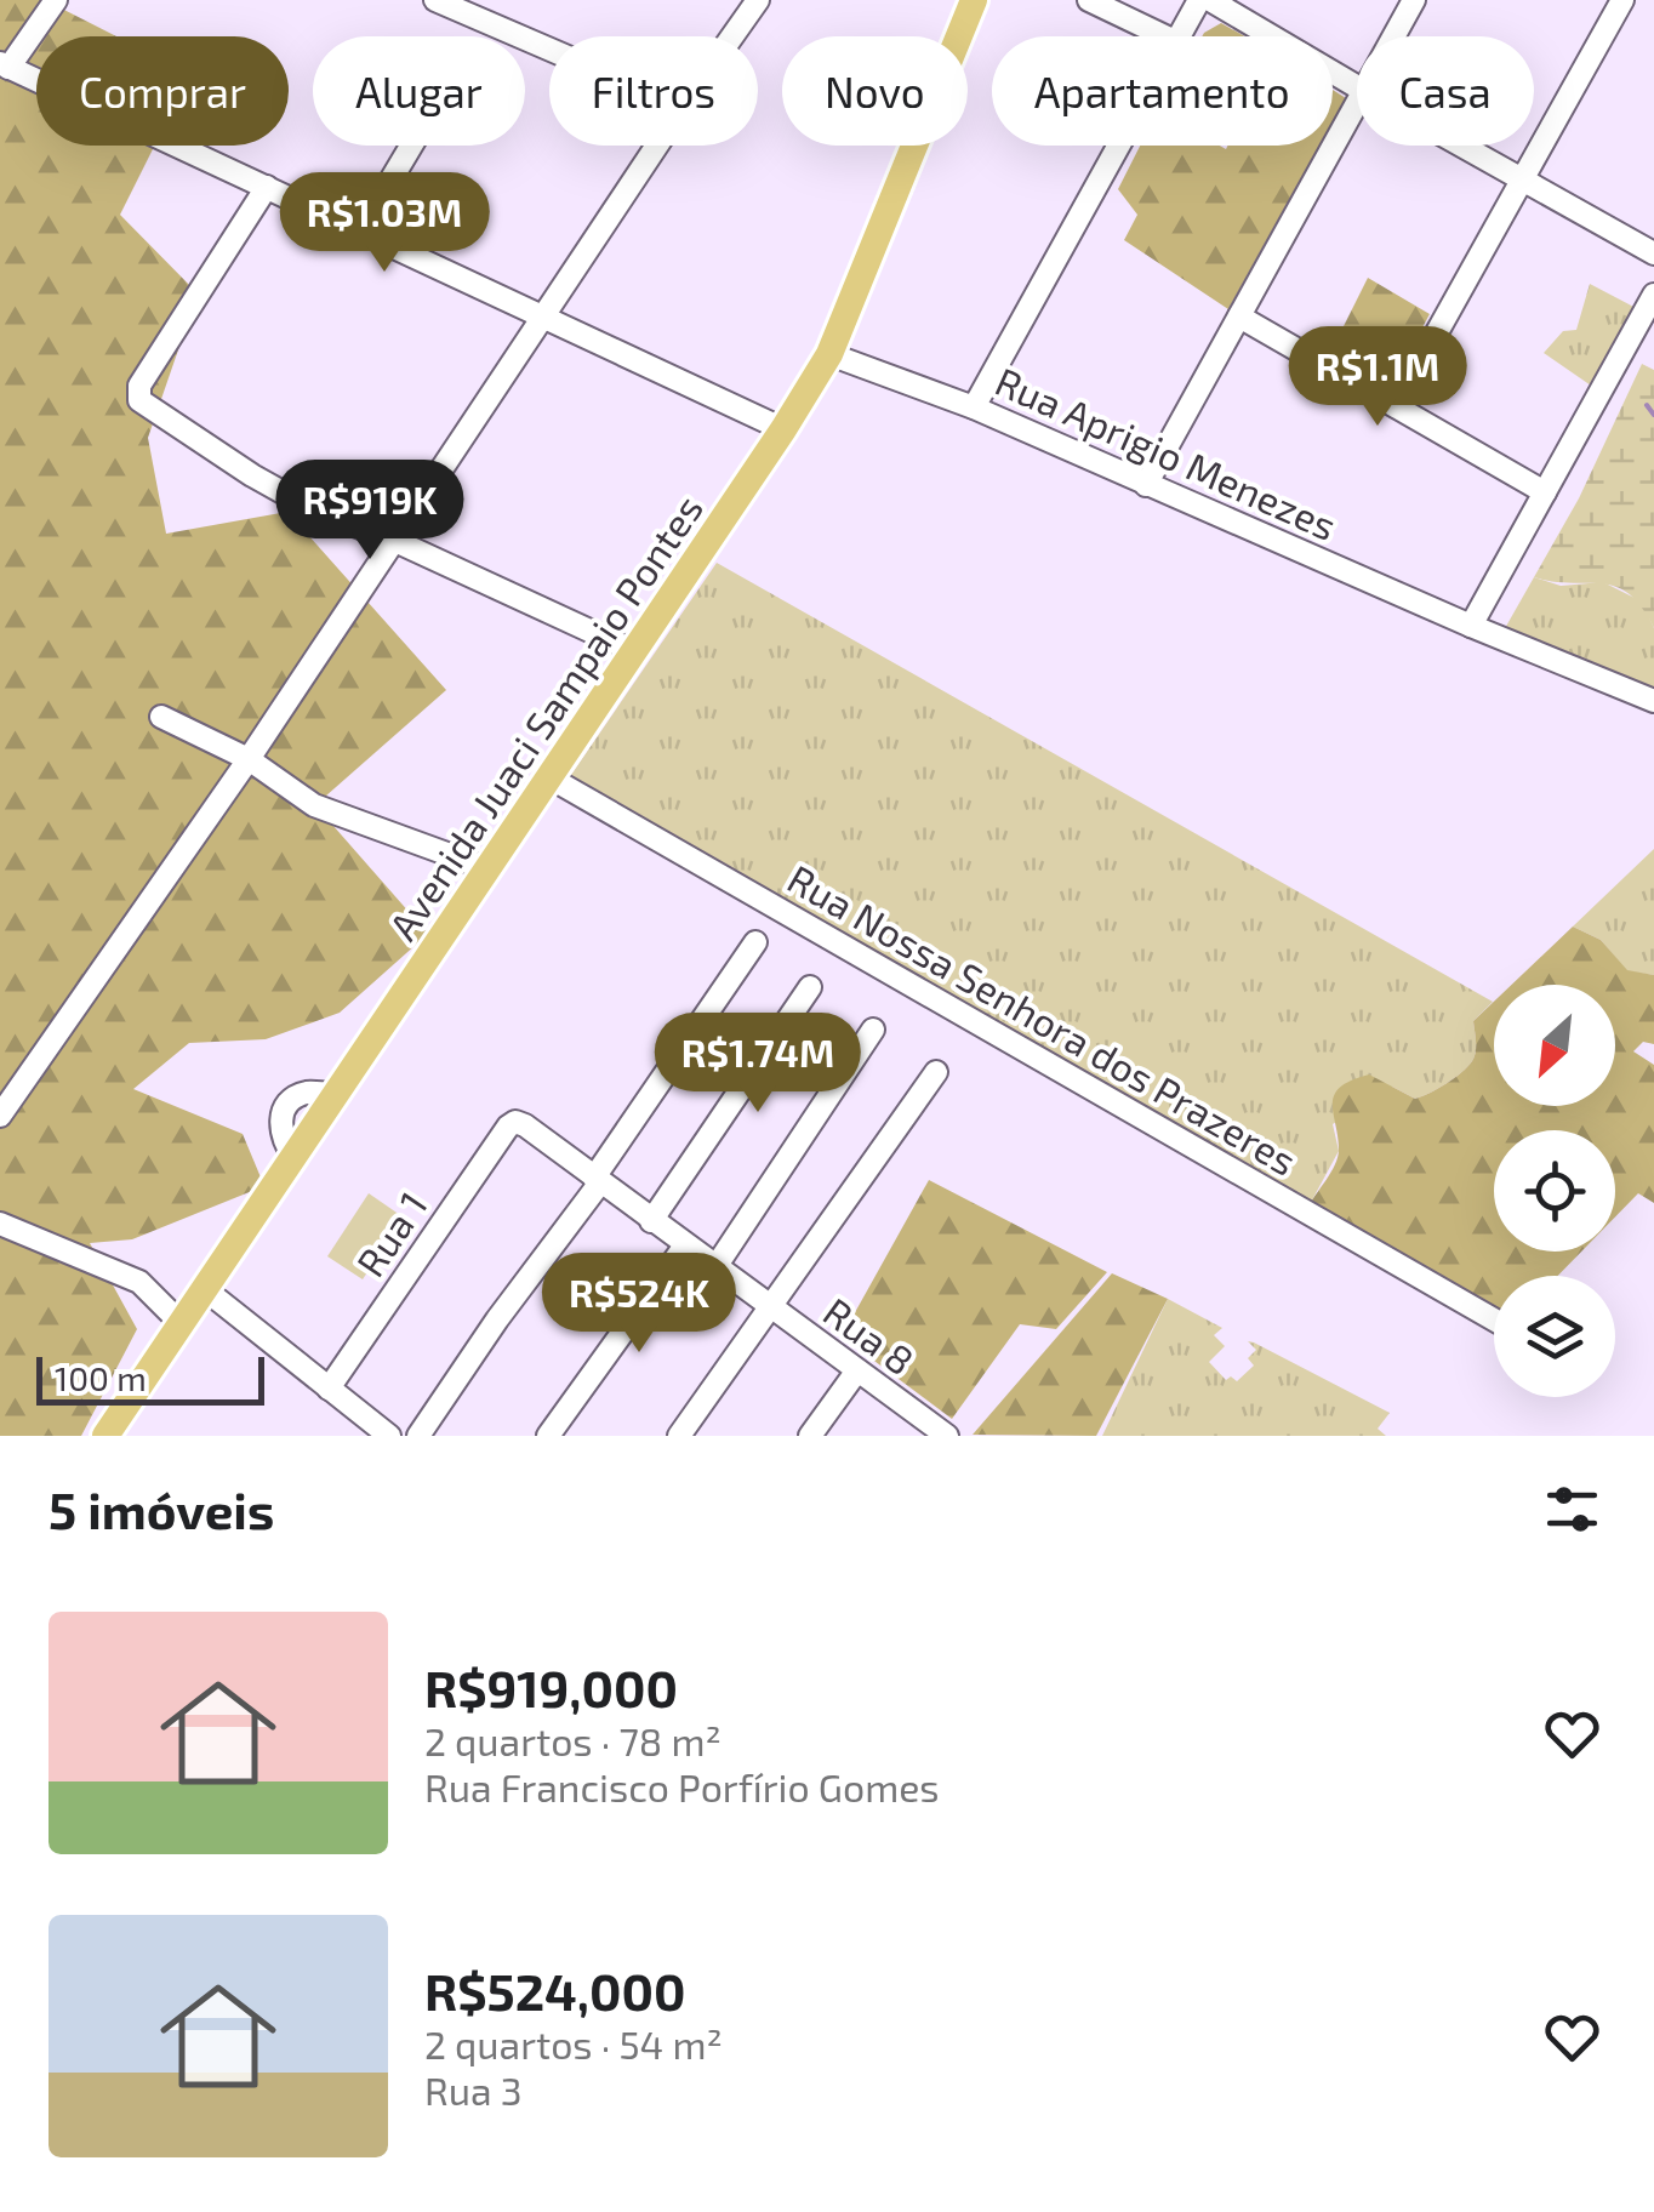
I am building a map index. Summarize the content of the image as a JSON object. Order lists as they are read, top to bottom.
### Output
{
  "streets": {
    "main road": ["Avenida Juaci Sampaio Pontes"],
    "street": [
      "Rua Aprigio Menezes",
      "Rua Nossa Senhora dos Prazeres",
      "Rua 1",
      "Rua 8"
    ]
  },
  "crossings": [
    ["Rua Aprigio Menezes", "Avenida Juaci Sampaio Pontes"],
    ["Avenida Juaci Sampaio Pontes", "Rua Nossa Senhora dos Prazeres"],
    ["Rua 1", "Rua 8"]
  ],
  "scale_bar": "100 m",
  "north": "bottom left",
  "page": {
    "chip": [
      "Comprar",
      "Alugar",
      "Filtros",
      "Novo",
      "Apartamento",
      "Casa"
    ],
    "price": [
      "R$1.03M",
      "R$1.1M",
      "R$919K",
      "R$1.74M",
      "R$524K"
    ],
    "scale": "100 m",
    "heading": "5 imóveis",
    "list": [
      {
        "name": "R$919,000",
        "note": "2 quartos · 78 m² · Rua Francisco Porfírio Gomes"
      },
      {
        "name": "R$524,000",
        "note": "2 quartos · 54 m² · Rua 3"
      }
    ]
  }
}
